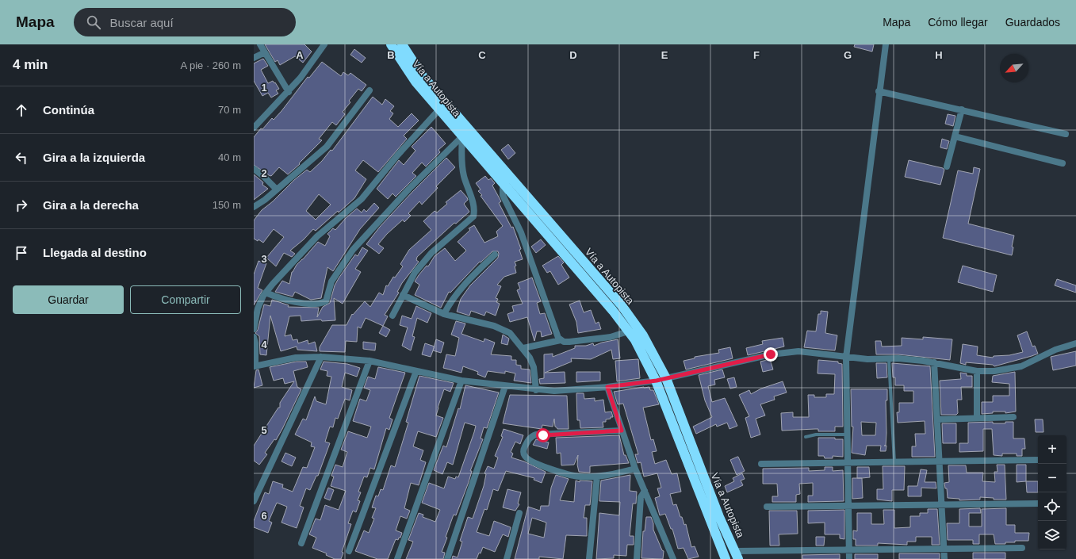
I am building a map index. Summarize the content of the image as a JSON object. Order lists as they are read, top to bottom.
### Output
{
  "streets": {
    "highway": ["Vía a Autopista"]
  },
  "north": "bottom left",
  "page": {
    "header": "Mapa",
    "search": "Buscar aquí",
    "nav": ["Mapa", "Cómo llegar", "Guardados"],
    "heading": ["4 min", "A pie · 260 m"],
    "list": [
      ["Continúa", "70 m"],
      ["Gira a la izquierda", "40 m"],
      ["Gira a la derecha", "150 m"],
      "Llegada al destino"
    ],
    "buttons": ["Guardar", "Compartir"],
    "map_buttons": ["+", "−"]
  },
  "grid": {
    "columns": [
      "A",
      "B",
      "C",
      "D",
      "E",
      "F",
      "G",
      "H"
    ],
    "rows": [
      "1",
      "2",
      "3",
      "4",
      "5",
      "6"
    ]
  }
}
